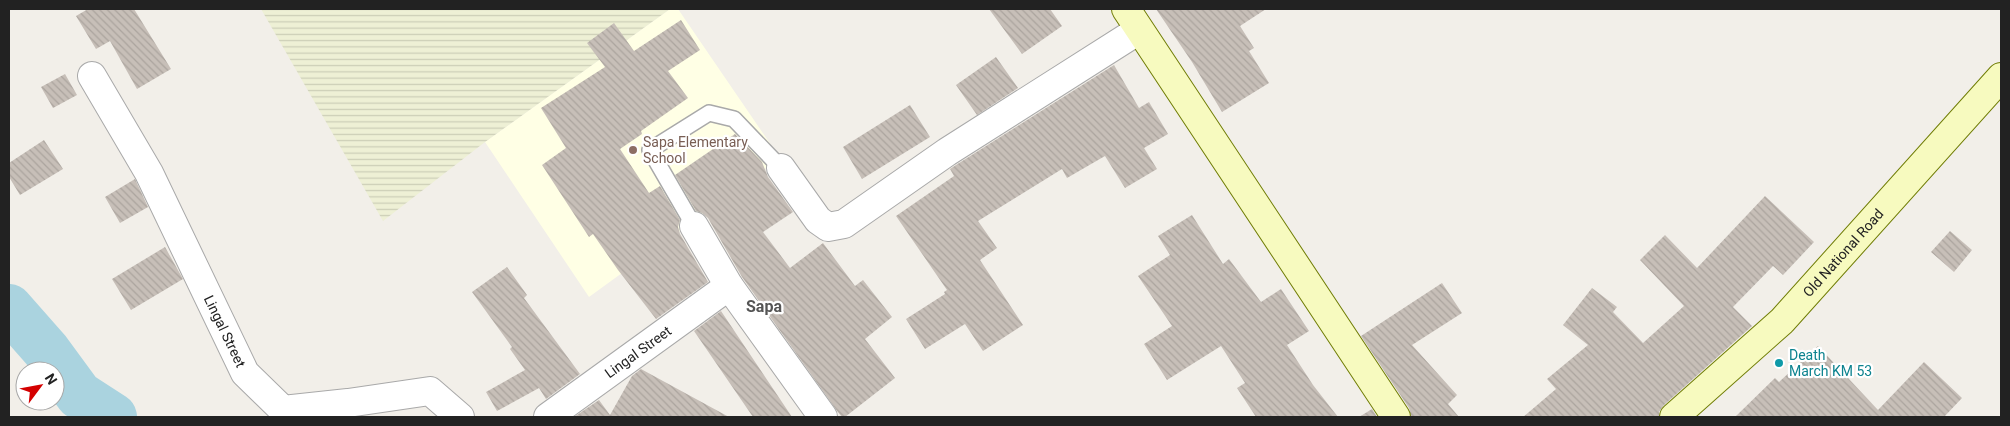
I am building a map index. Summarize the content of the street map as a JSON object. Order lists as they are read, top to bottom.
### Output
{
  "streets": {
    "main road": ["Old National Road"],
    "street": ["Lingal Street"]
  },
  "districts": ["Sapa"],
  "places": ["Sapa Elementary School", "Death March KM 53"],
  "north": "top right"
}
